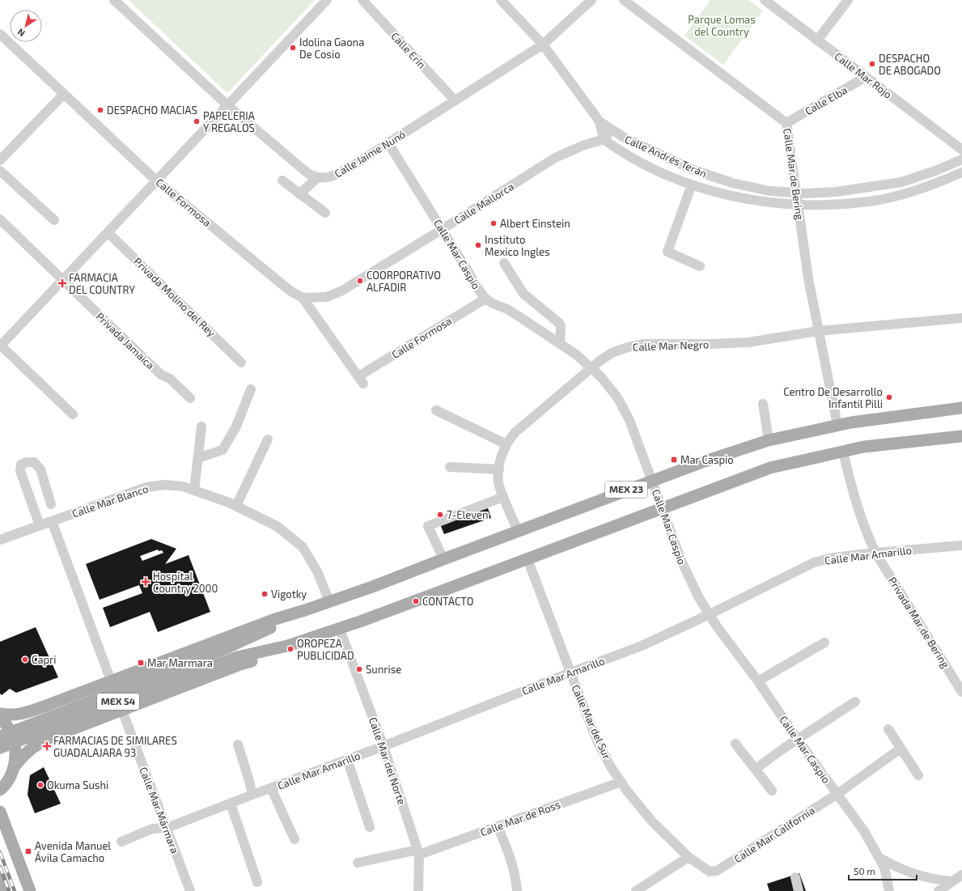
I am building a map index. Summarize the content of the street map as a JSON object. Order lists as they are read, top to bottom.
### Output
{
  "streets": {
    "main road": ["MEX 23", "MEX 54"],
    "street": [
      "Calle Erín",
      "Calle Mar Rojo",
      "Calle Elba",
      "Calle Jaime Nunó",
      "Calle Andrés Terán",
      "Calle Mar de Bering",
      "Calle Formosa",
      "Calle Mallorca",
      "Calle Mar Caspio",
      "Privada Molino del Rey",
      "Privada Jamaica",
      "Calle Mar Negro",
      "Calle Mar Blanco",
      "Calle Mar Amarillo",
      "Privada Mar de Bering",
      "Calle Mar del Sur",
      "Calle Mar del Norte",
      "Calle Mar Mármara",
      "Calle Mar de Ross",
      "Calle Mar California"
    ]
  },
  "crossings": [
    ["Calle Erín", "Calle Jaime Nunó"],
    ["Calle Mar Rojo", "Calle Elba"],
    ["Calle Elba", "Calle Mar de Bering"],
    ["Calle Jaime Nunó", "Calle Andrés Terán"],
    ["Calle Jaime Nunó", "Calle Mar Caspio"],
    ["Calle Andrés Terán", "Calle Mar de Bering"],
    ["Calle Andrés Terán", "Calle Mallorca"],
    ["Calle Mar de Bering", "Calle Mar Negro"],
    ["Calle Mar de Bering", "MEX 23"],
    ["Calle Formosa", "Calle Mallorca"],
    ["Calle Formosa", "Calle Mar Caspio"],
    ["Calle Mallorca", "Calle Mar Caspio"],
    ["Calle Mar Caspio", "Calle Mar Negro"],
    ["Calle Mar Caspio", "MEX 23"],
    ["Calle Mar Caspio", "Calle Mar Amarillo"],
    ["Calle Mar Caspio", "Calle Mar California"],
    ["Calle Mar Negro", "MEX 23"],
    ["MEX 23", "Calle Mar Blanco"],
    ["MEX 23", "MEX 54"],
    ["MEX 23", "Calle Mar del Sur"],
    ["MEX 23", "Calle Mar del Norte"],
    ["MEX 23", "Calle Mar Mármara"],
    ["Calle Mar Amarillo", "Privada Mar de Bering"],
    ["Calle Mar Amarillo", "Calle Mar del Sur"],
    ["Calle Mar Amarillo", "Calle Mar del Norte"],
    ["Calle Mar Amarillo", "Calle Mar Mármara"],
    ["Calle Mar del Sur", "Calle Mar de Ross"],
    ["Calle Mar del Sur", "Calle Mar California"],
    ["Calle Mar del Norte", "Calle Mar de Ross"]
  ],
  "parks": ["Parque Lomas del Country"],
  "places": {
    "other": [
      "Idolina Gaona De Cosio",
      "DESPACHO DE ABOGADO",
      "DESPACHO MACIAS",
      "PAPELERIA Y REGALOS",
      "Albert Einstein",
      "Instituto Mexico Ingles",
      "COORPORATIVO ALFADIR",
      "Centro De Desarrollo Infantil Pilli",
      "7-Eleven",
      "Vigotky",
      "CONTACTO",
      "OROPEZA PUBLICIDAD",
      "Capri",
      "Sunrise",
      "Okuma Sushi"
    ],
    "health": ["FARMACIA DEL COUNTRY", "Hospital Country 2000", "FARMACIAS DE SIMILARES GUADALAJARA 93"],
    "transit": ["Mar Caspio", "Mar Marmara", "Avenida Manuel Ávila Camacho"]
  },
  "scale_bar": "50 m",
  "north": "bottom left"
}
